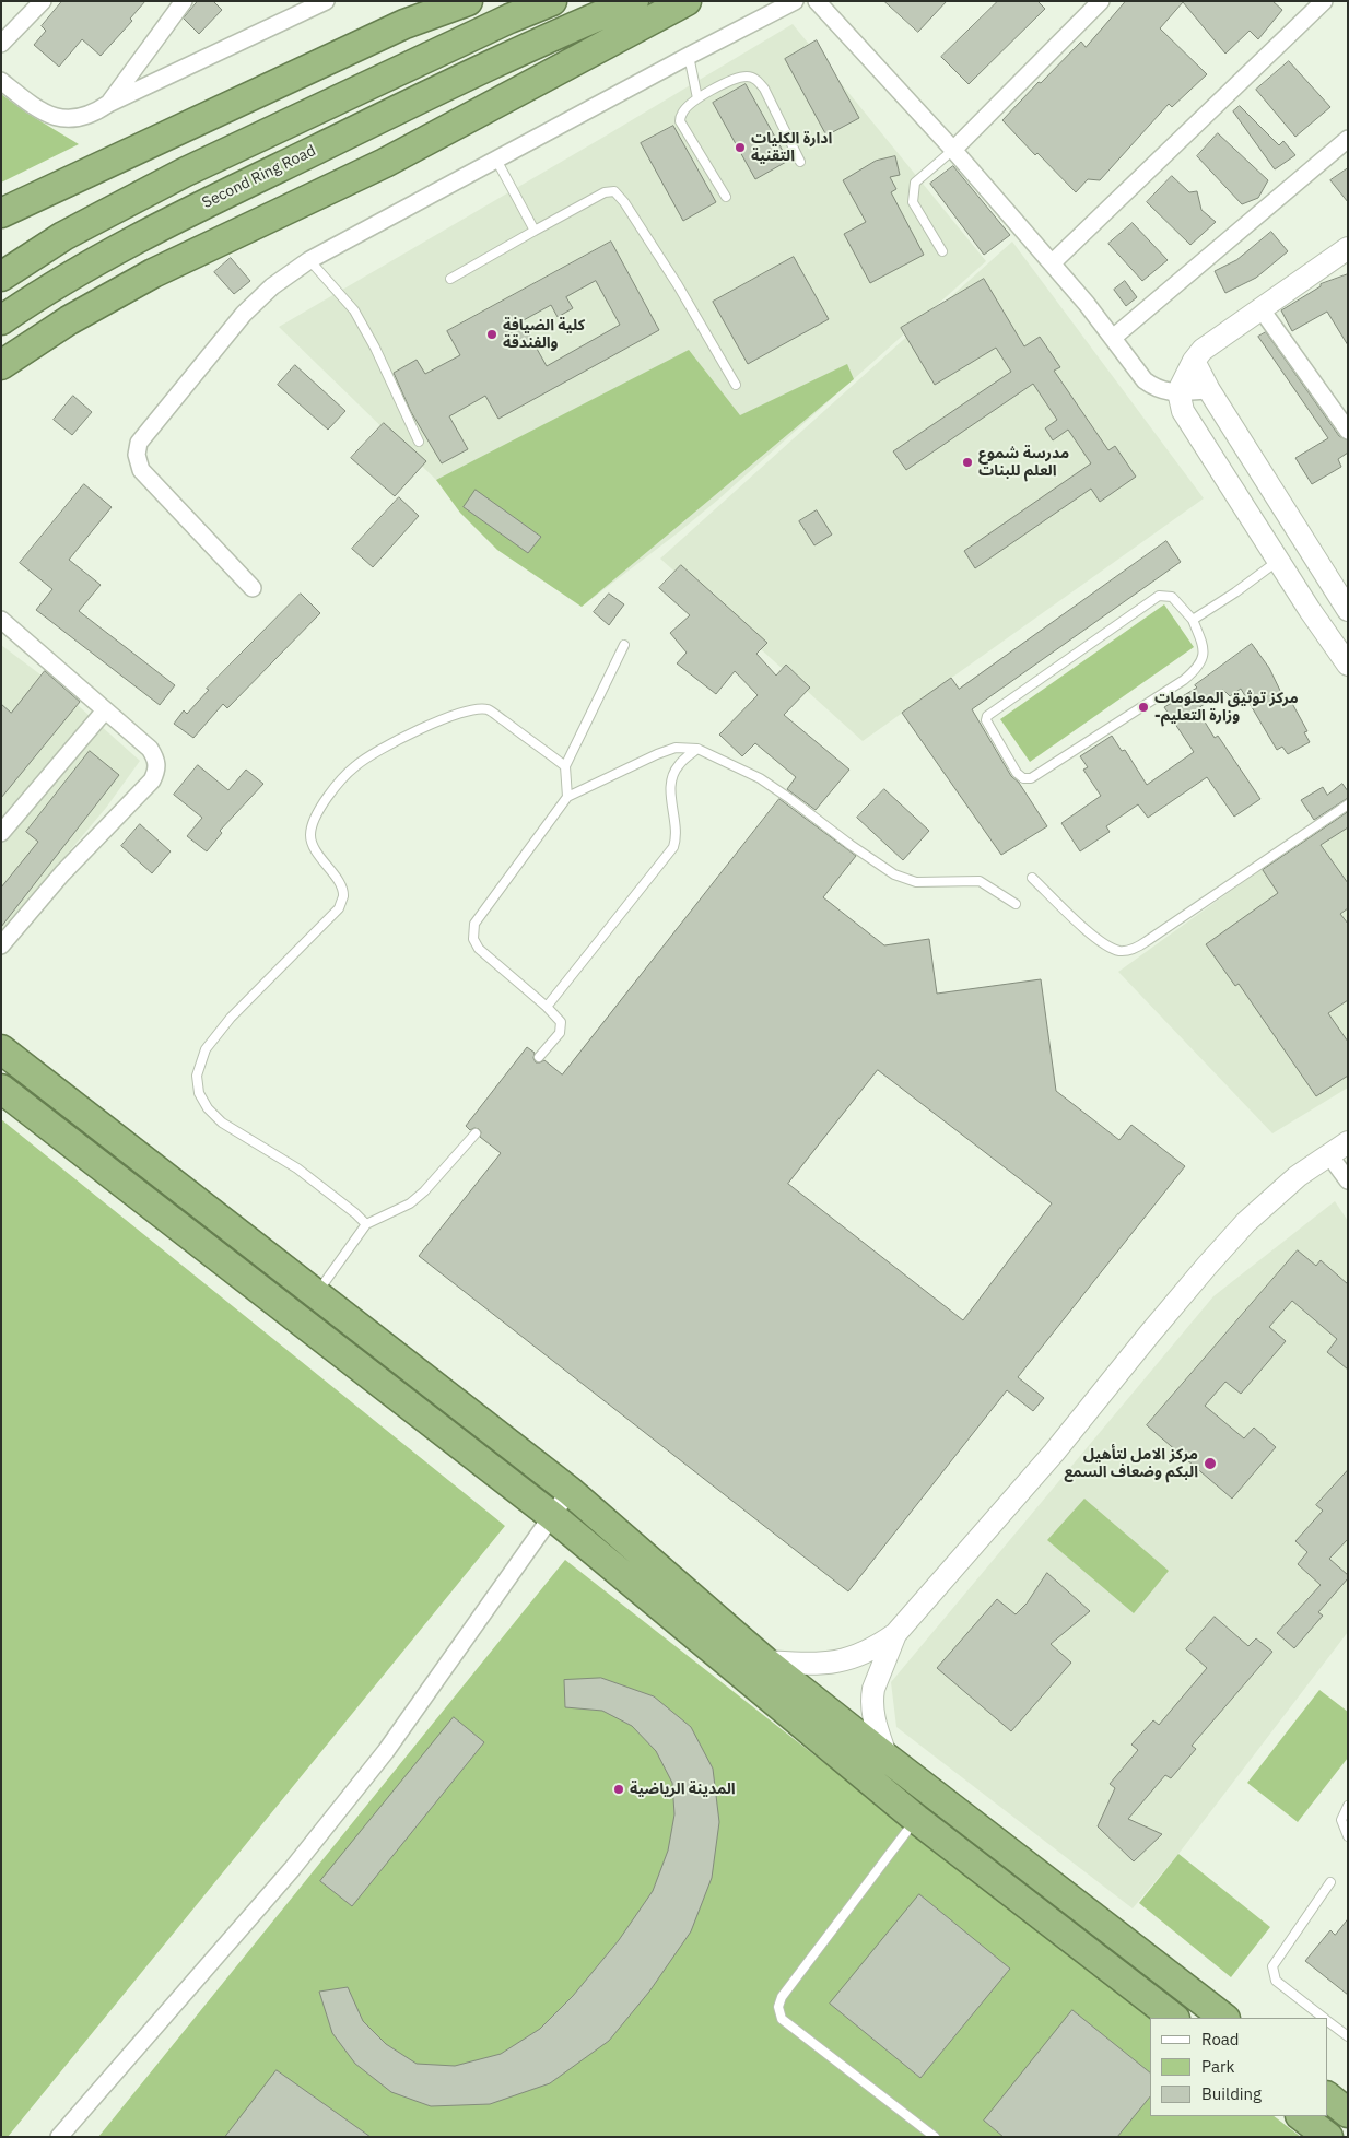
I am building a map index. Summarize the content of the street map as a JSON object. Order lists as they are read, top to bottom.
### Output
{
  "streets": {
    "highway": ["Second Ring Road"]
  },
  "places": [
    "ادارة الكليات التقنية",
    "كلية الضيافة والفندقة",
    "مدرسة شموع العلم للبنات",
    "مركز توثيق المعلومات -وزارة التعليم",
    "مركز الامل لتأهيل البكم وضعاف السمع",
    "المدينة الرياضية"
  ],
  "legend": ["Road", "Park", "Building"]
}
